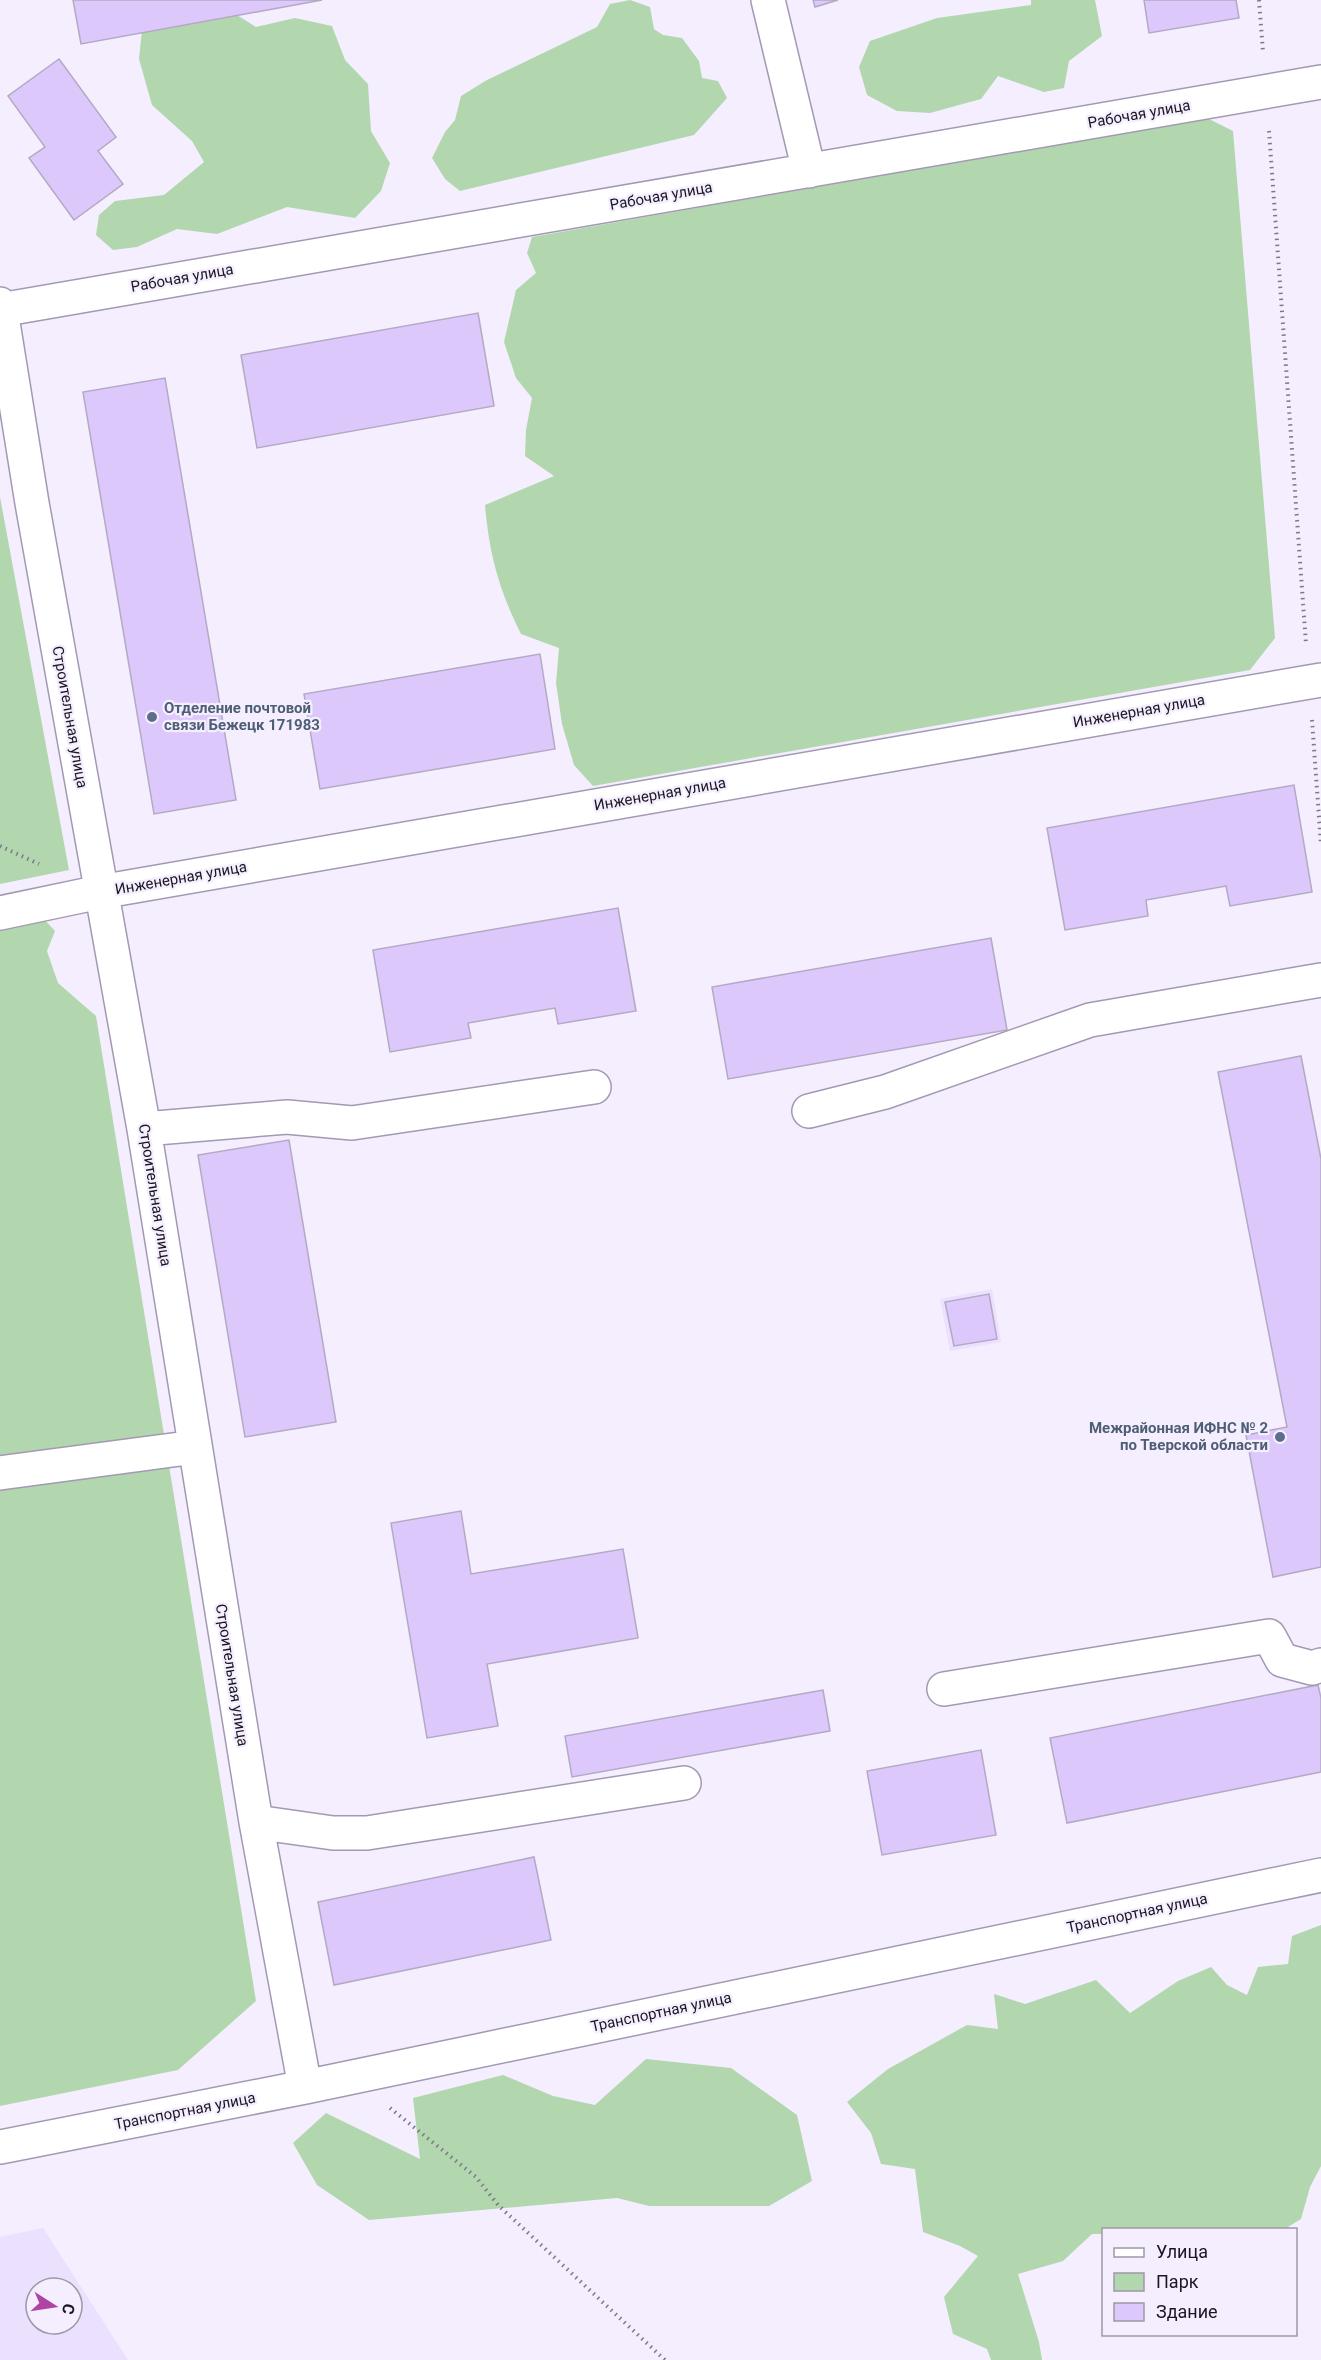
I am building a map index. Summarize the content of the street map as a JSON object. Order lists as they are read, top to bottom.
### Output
{
  "streets": {
    "street": [
      "Рабочая улица",
      "Инженерная улица",
      "Строительная улица",
      "Транспортная улица"
    ]
  },
  "crossings": [
    ["Рабочая улица", "Строительная улица"],
    ["Инженерная улица", "Строительная улица"],
    ["Строительная улица", "Транспортная улица"]
  ],
  "places": ["Отделение почтовой связи Бежецк 171983", "Межрайонная ИФНС № 2 по Тверской области"],
  "legend": ["Улица", "Парк", "Здание"],
  "north": "right"
}
